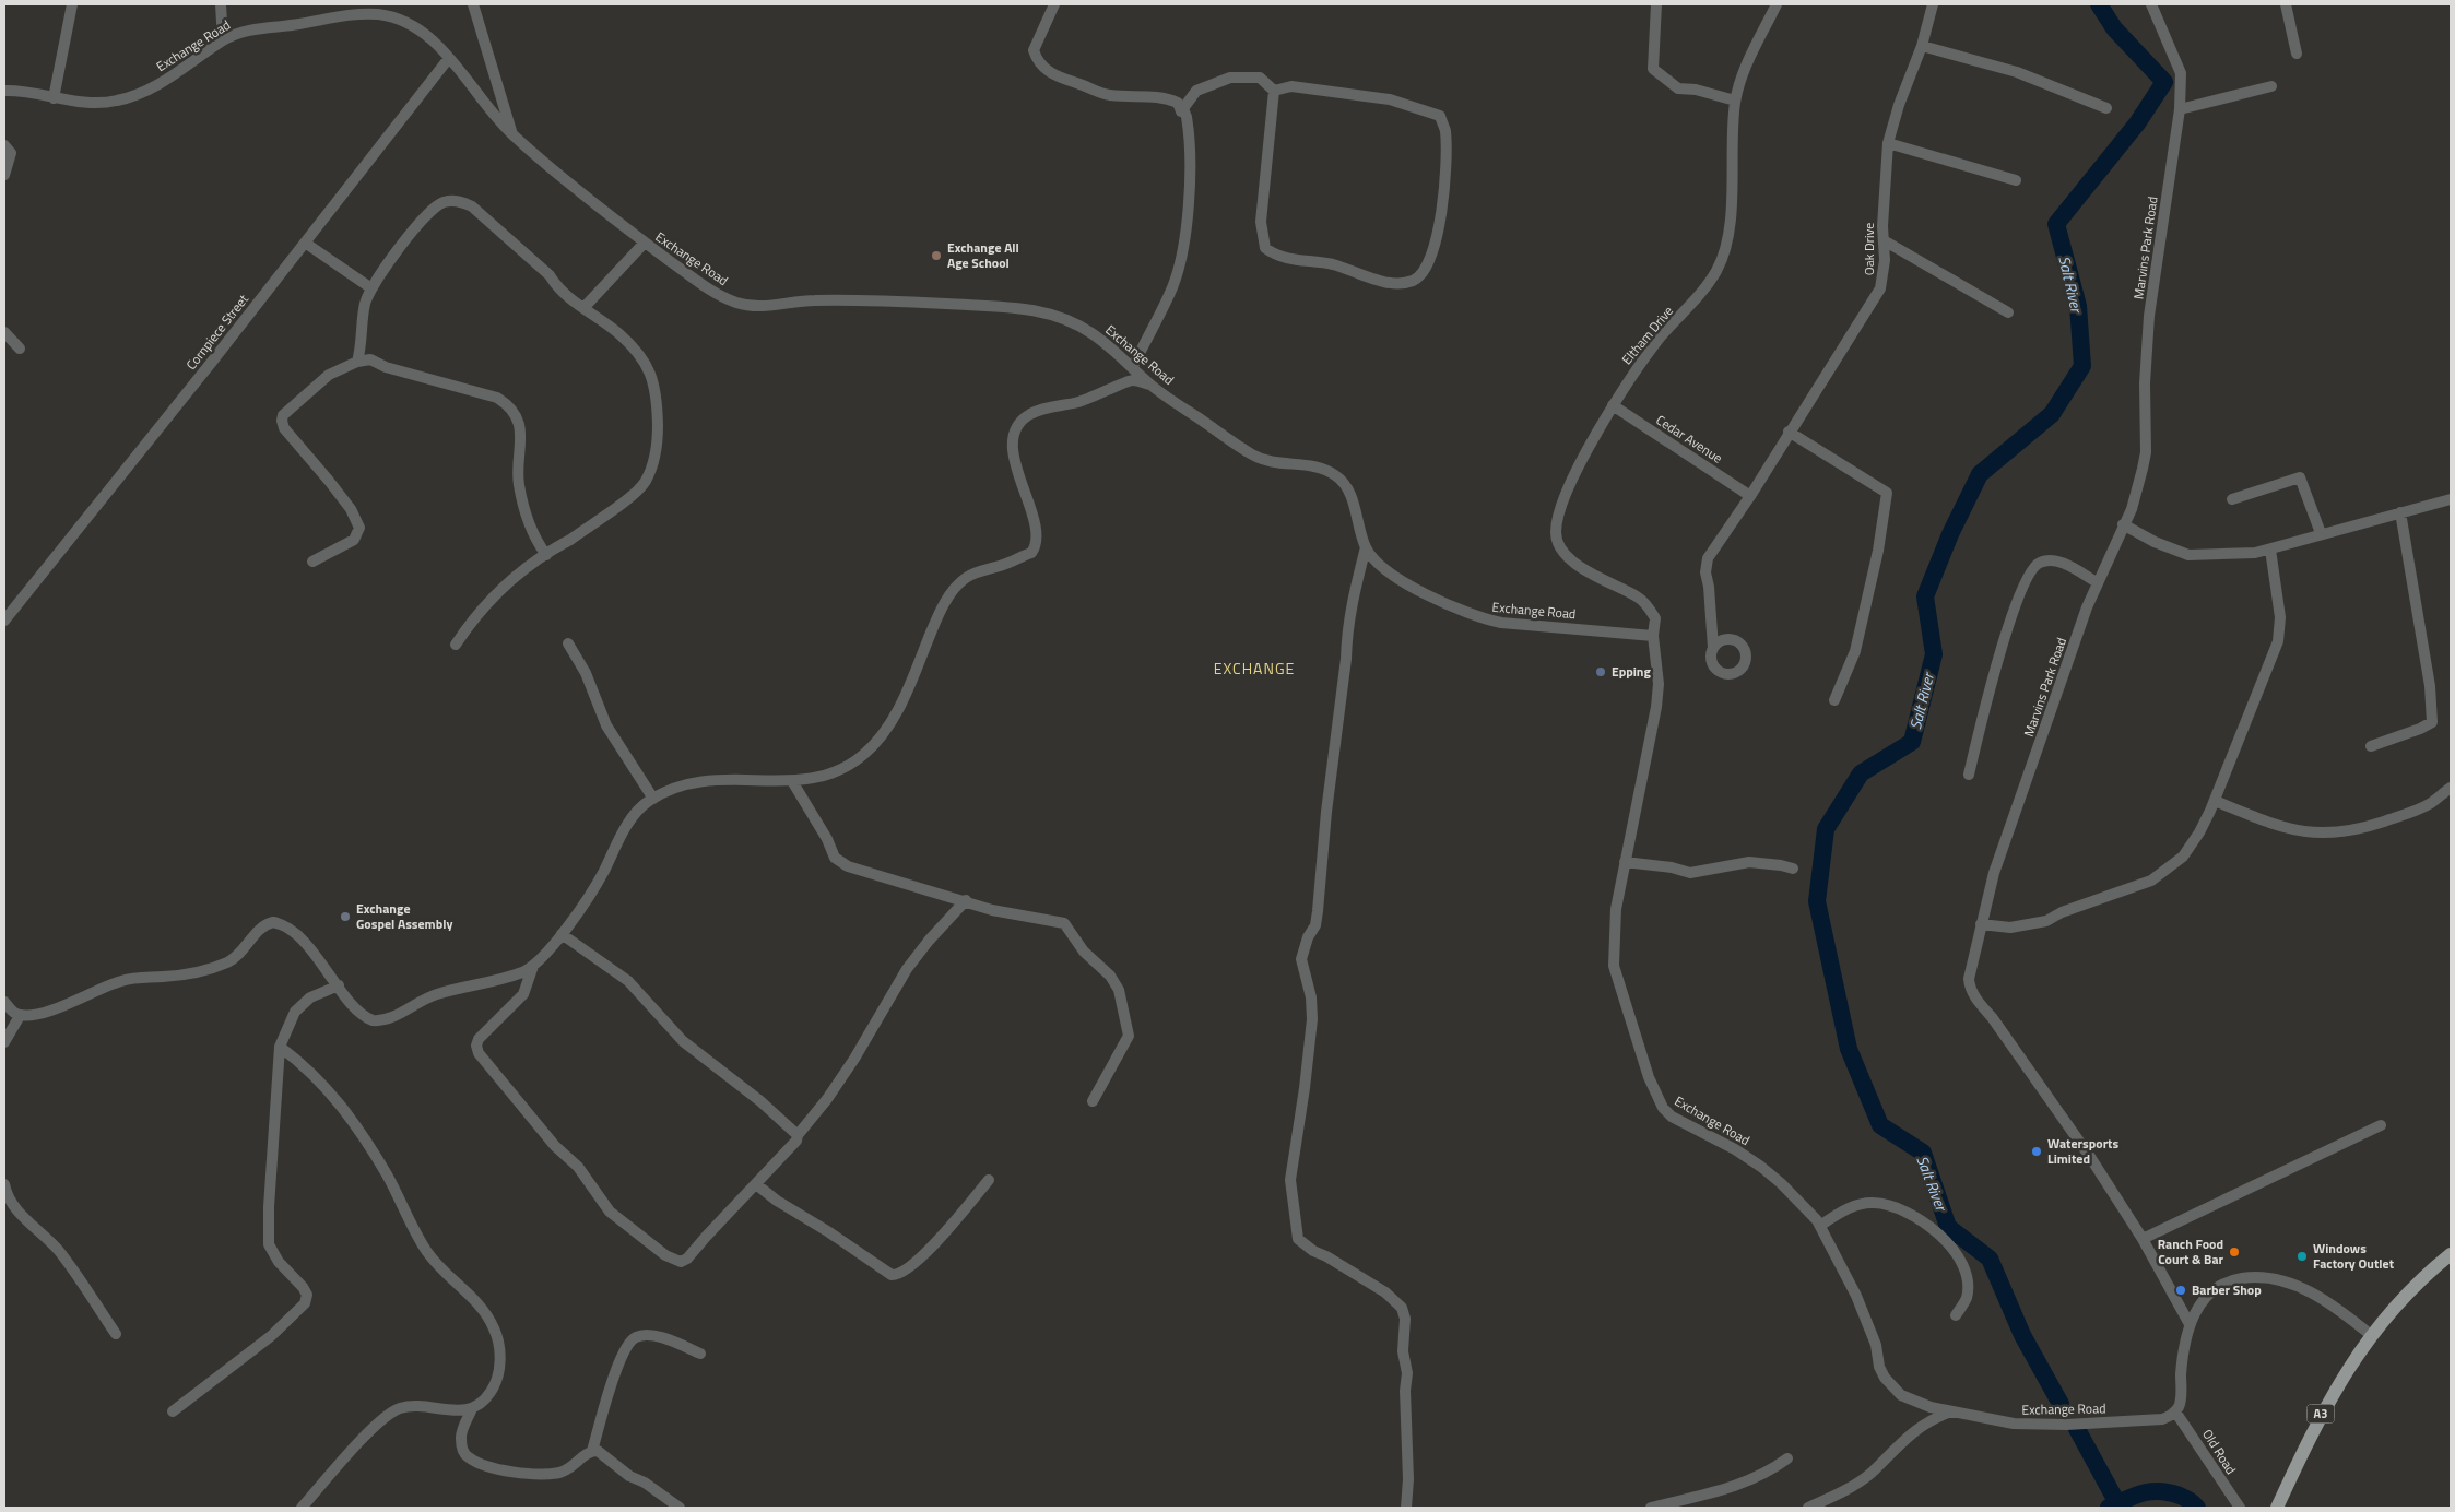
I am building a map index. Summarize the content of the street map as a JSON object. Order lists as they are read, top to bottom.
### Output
{
  "streets": {
    "main road": ["A3"],
    "street": [
      "Exchange Road",
      "Marvins Park Road",
      "Oak Drive",
      "Cornpiece Street",
      "Eltham Drive",
      "Cedar Avenue",
      "Old Road"
    ]
  },
  "crossings": [
    ["Exchange Road", "Cornpiece Street"],
    ["Exchange Road", "Eltham Drive"],
    ["Exchange Road", "Old Road"],
    ["Oak Drive", "Cedar Avenue"],
    ["Eltham Drive", "Cedar Avenue"]
  ],
  "districts": ["EXCHANGE"],
  "water": ["Salt River"],
  "places": [
    "Exchange All Age School",
    "Epping",
    "Exchange Gospel Assembly",
    "Watersports Limited",
    "Ranch Food Court & Bar",
    "Windows Factory Outlet",
    "Barber Shop"
  ]
}
